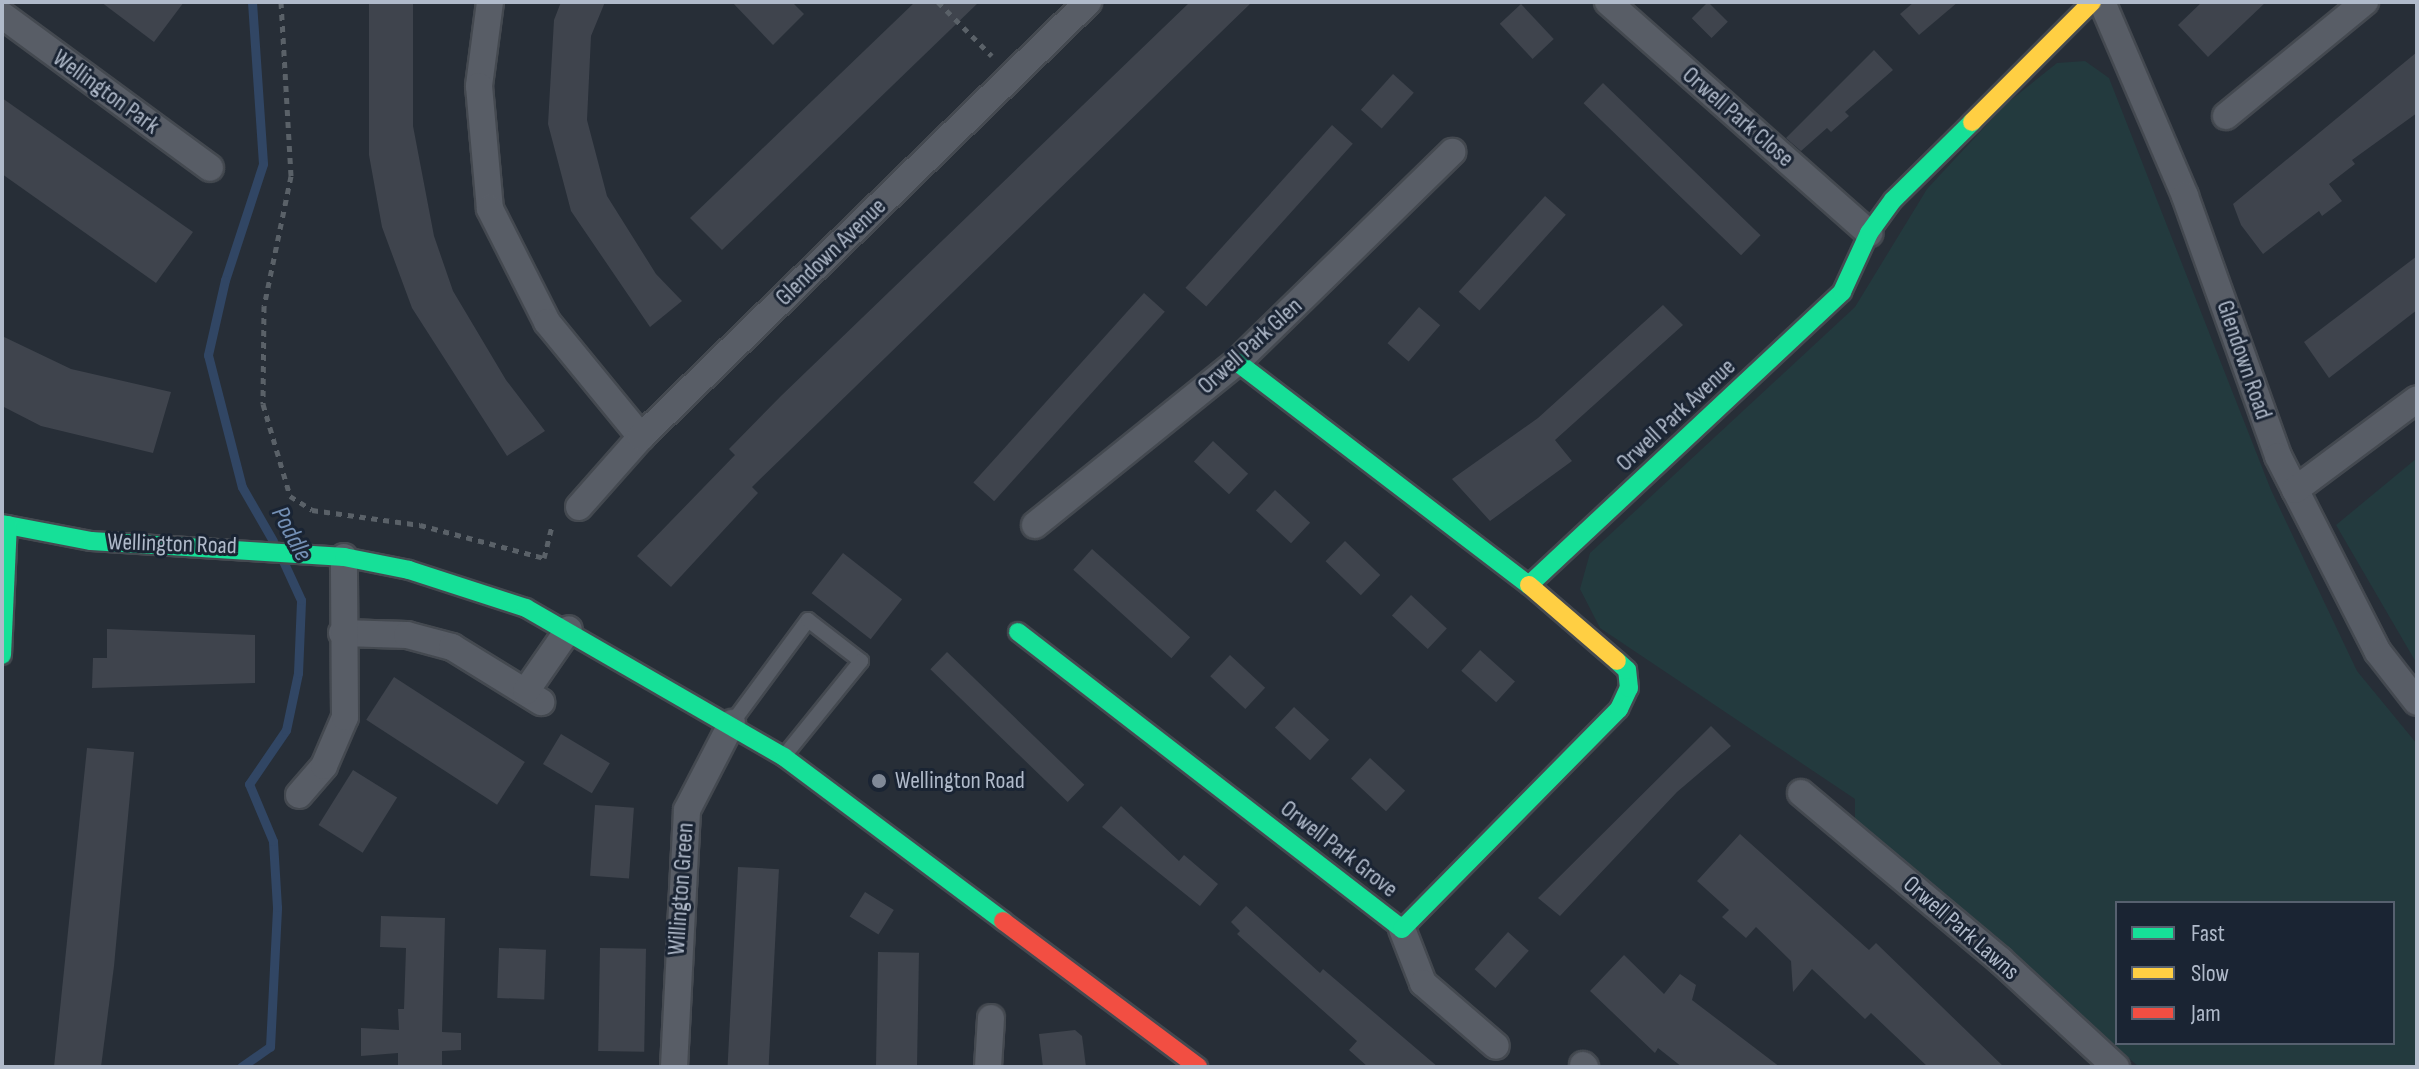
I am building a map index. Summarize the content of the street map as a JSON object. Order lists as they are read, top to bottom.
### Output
{
  "streets": {
    "street": [
      "Wellington Park",
      "Orwell Park Close",
      "Glendown Avenue",
      "Orwell Park Glen",
      "Glendown Road",
      "Orwell Park Avenue",
      "Wellington Road",
      "Orwell Park Grove",
      "Willington Green",
      "Orwell Park Lawns"
    ]
  },
  "crossings": [
    ["Orwell Park Close", "Orwell Park Avenue"],
    ["Orwell Park Avenue", "Orwell Park Grove"],
    ["Wellington Road", "Willington Green"]
  ],
  "water": ["Poddle"],
  "places": ["Wellington Road"],
  "legend": ["Fast", "Slow", "Jam"]
}
